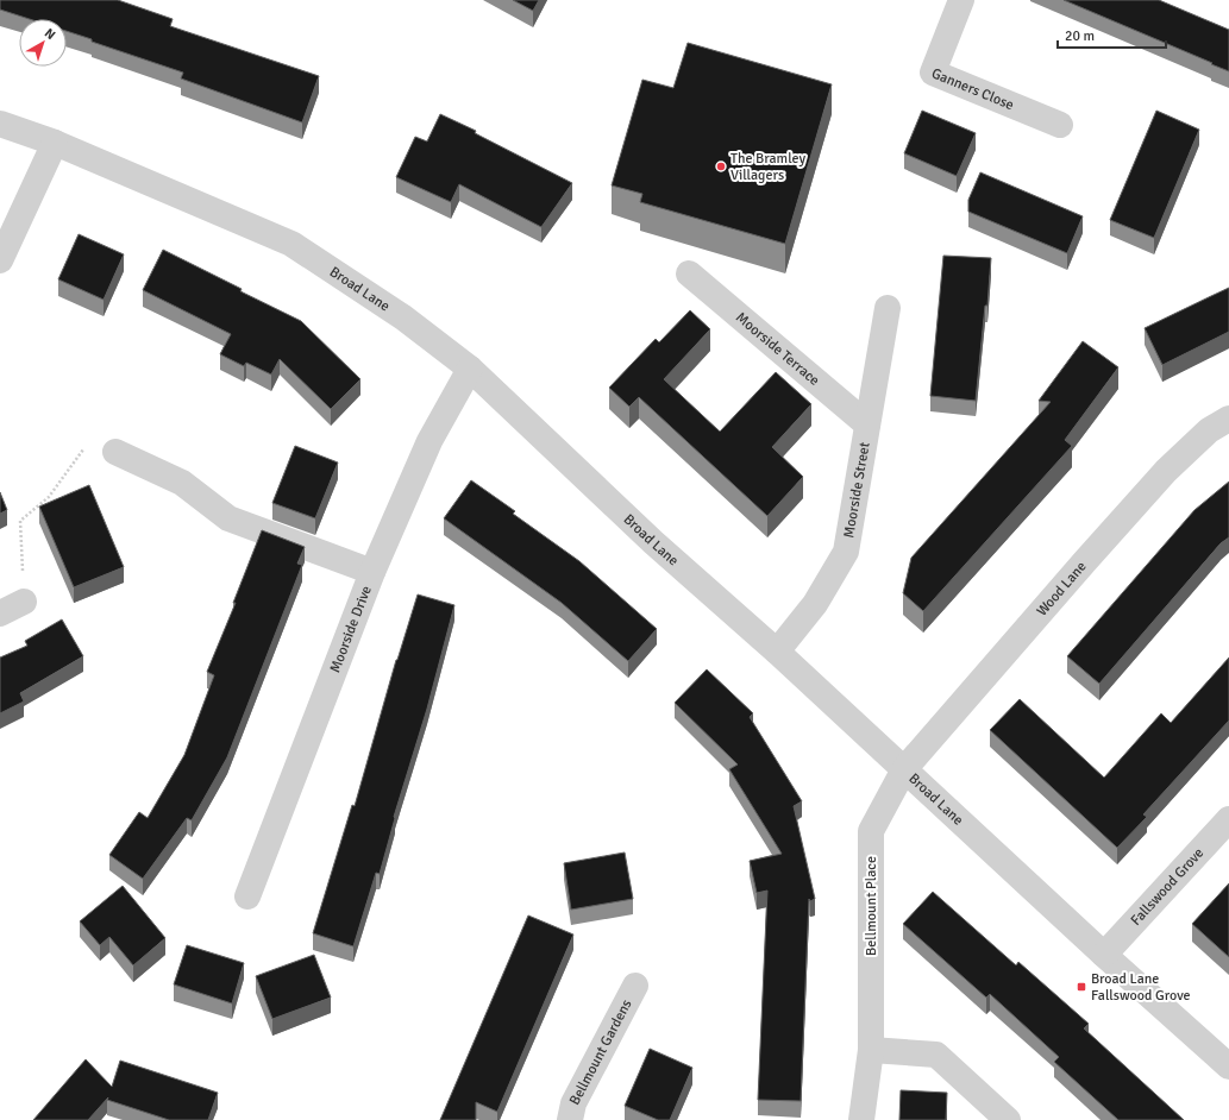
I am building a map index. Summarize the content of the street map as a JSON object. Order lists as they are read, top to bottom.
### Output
{
  "streets": {
    "street": [
      "Ganners Close",
      "Broad Lane",
      "Moorside Terrace",
      "Moorside Street",
      "Wood Lane",
      "Moorside Drive",
      "Fallswood Grove",
      "Bellmount Place",
      "Bellmount Gardens"
    ]
  },
  "crossings": [
    ["Broad Lane", "Moorside Street"],
    ["Broad Lane", "Wood Lane"],
    ["Broad Lane", "Moorside Drive"],
    ["Broad Lane", "Fallswood Grove"],
    ["Broad Lane", "Bellmount Place"],
    ["Moorside Terrace", "Moorside Street"],
    ["Wood Lane", "Bellmount Place"]
  ],
  "places": {
    "other": ["The Bramley Villagers"],
    "transit": ["Broad Lane Fallswood Grove"]
  },
  "scale_bar": "20 m",
  "north": "top right"
}
